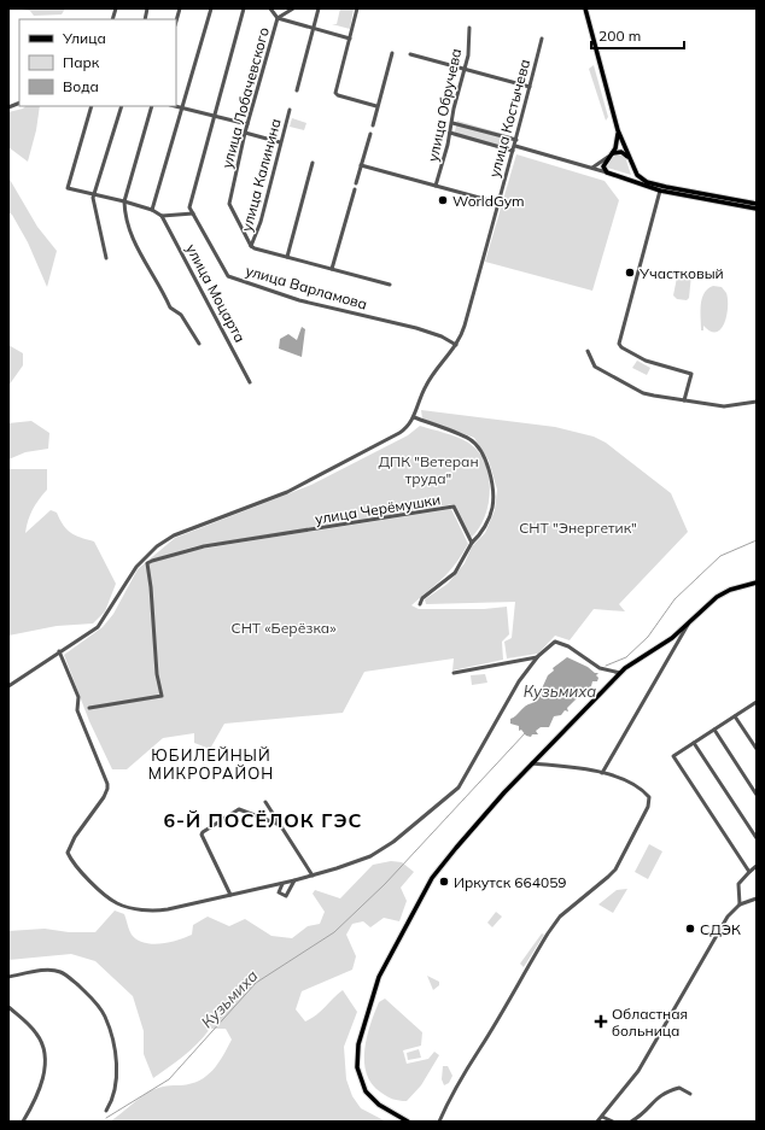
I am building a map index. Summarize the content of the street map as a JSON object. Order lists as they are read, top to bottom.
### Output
{
  "streets": {
    "street": [
      "улица Лобачевского",
      "улица Обручева",
      "улица Костычева",
      "улица Калинина",
      "улица Варламова",
      "улица Моцарта",
      "улица Черёмушки"
    ]
  },
  "crossings": [
    ["улица Лобачевского", "улица Калинина"],
    ["улица Костычева", "улица Варламова"]
  ],
  "districts": ["ЮБИЛЕЙНЫЙ МИКРОРАЙОН", "6-Й ПОСЁЛОК ГЭС"],
  "water": ["Кузьмиха"],
  "parks": ["ДПК \"Ветеран труда\"", "СНТ \"Энергетик\"", "СНТ «Берёзка»"],
  "places": {
    "other": [
      "WorldGym",
      "Участковый",
      "Иркутск 664059",
      "СДЭК"
    ],
    "health": ["Областная больница"]
  },
  "legend": ["Улица", "Парк", "Вода"],
  "scale_bar": "200 m"
}
